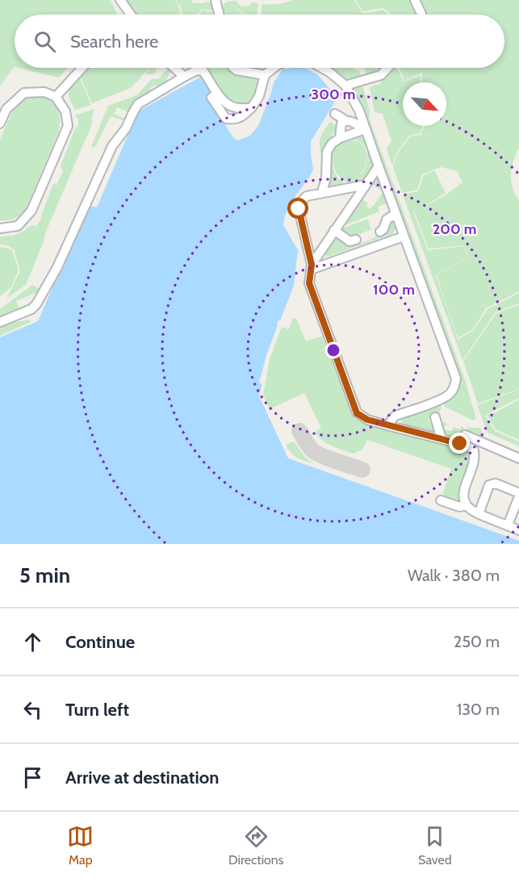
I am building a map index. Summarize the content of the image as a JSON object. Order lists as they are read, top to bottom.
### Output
{
  "north": "bottom right",
  "page": {
    "search": "Search here",
    "heading": ["5 min", "Walk · 380 m"],
    "list": [
      ["Continue", "250 m"],
      ["Turn left", "130 m"],
      "Arrive at destination"
    ],
    "nav": ["Map", "Directions", "Saved"]
  },
  "rings": ["300 m", "200 m", "100 m"]
}
